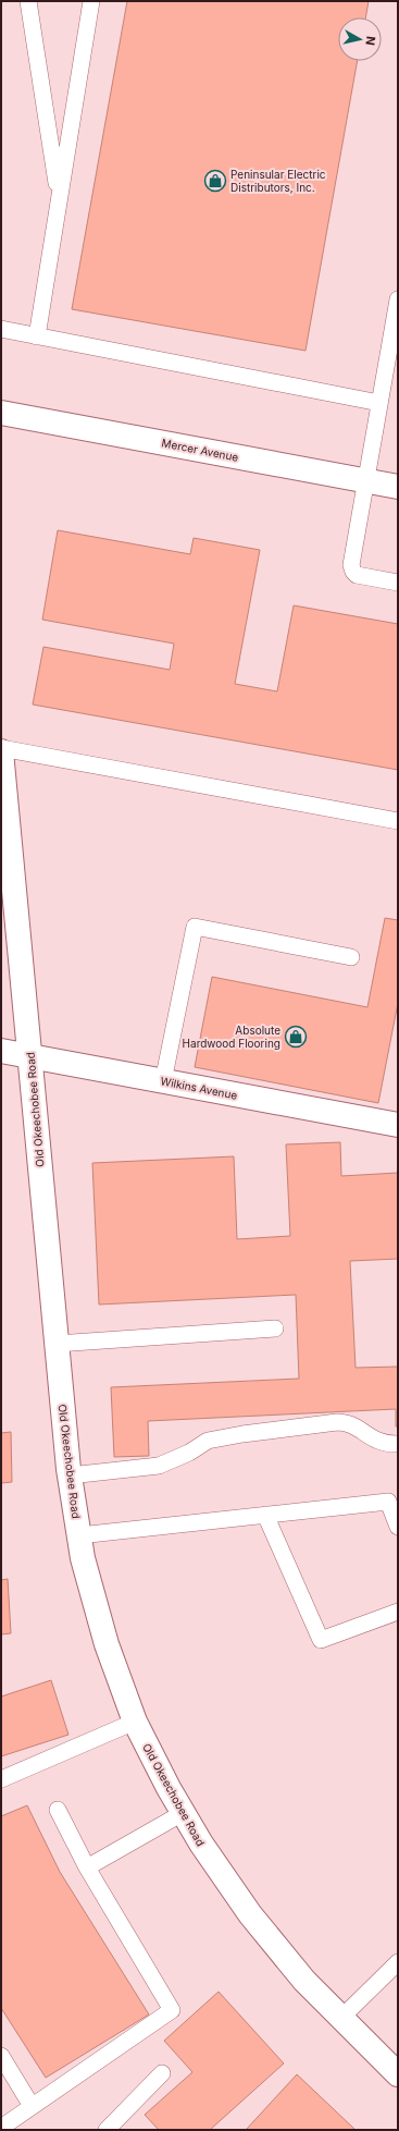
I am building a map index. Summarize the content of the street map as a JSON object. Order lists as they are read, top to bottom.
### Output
{
  "streets": {
    "street": ["Mercer Avenue", "Wilkins Avenue", "Old Okeechobee Road"]
  },
  "crossings": [
    ["Wilkins Avenue", "Old Okeechobee Road"]
  ],
  "places": {
    "shop": ["Peninsular Electric Distributors, Inc.", "Absolute Hardwood Flooring"]
  },
  "north": "right"
}
